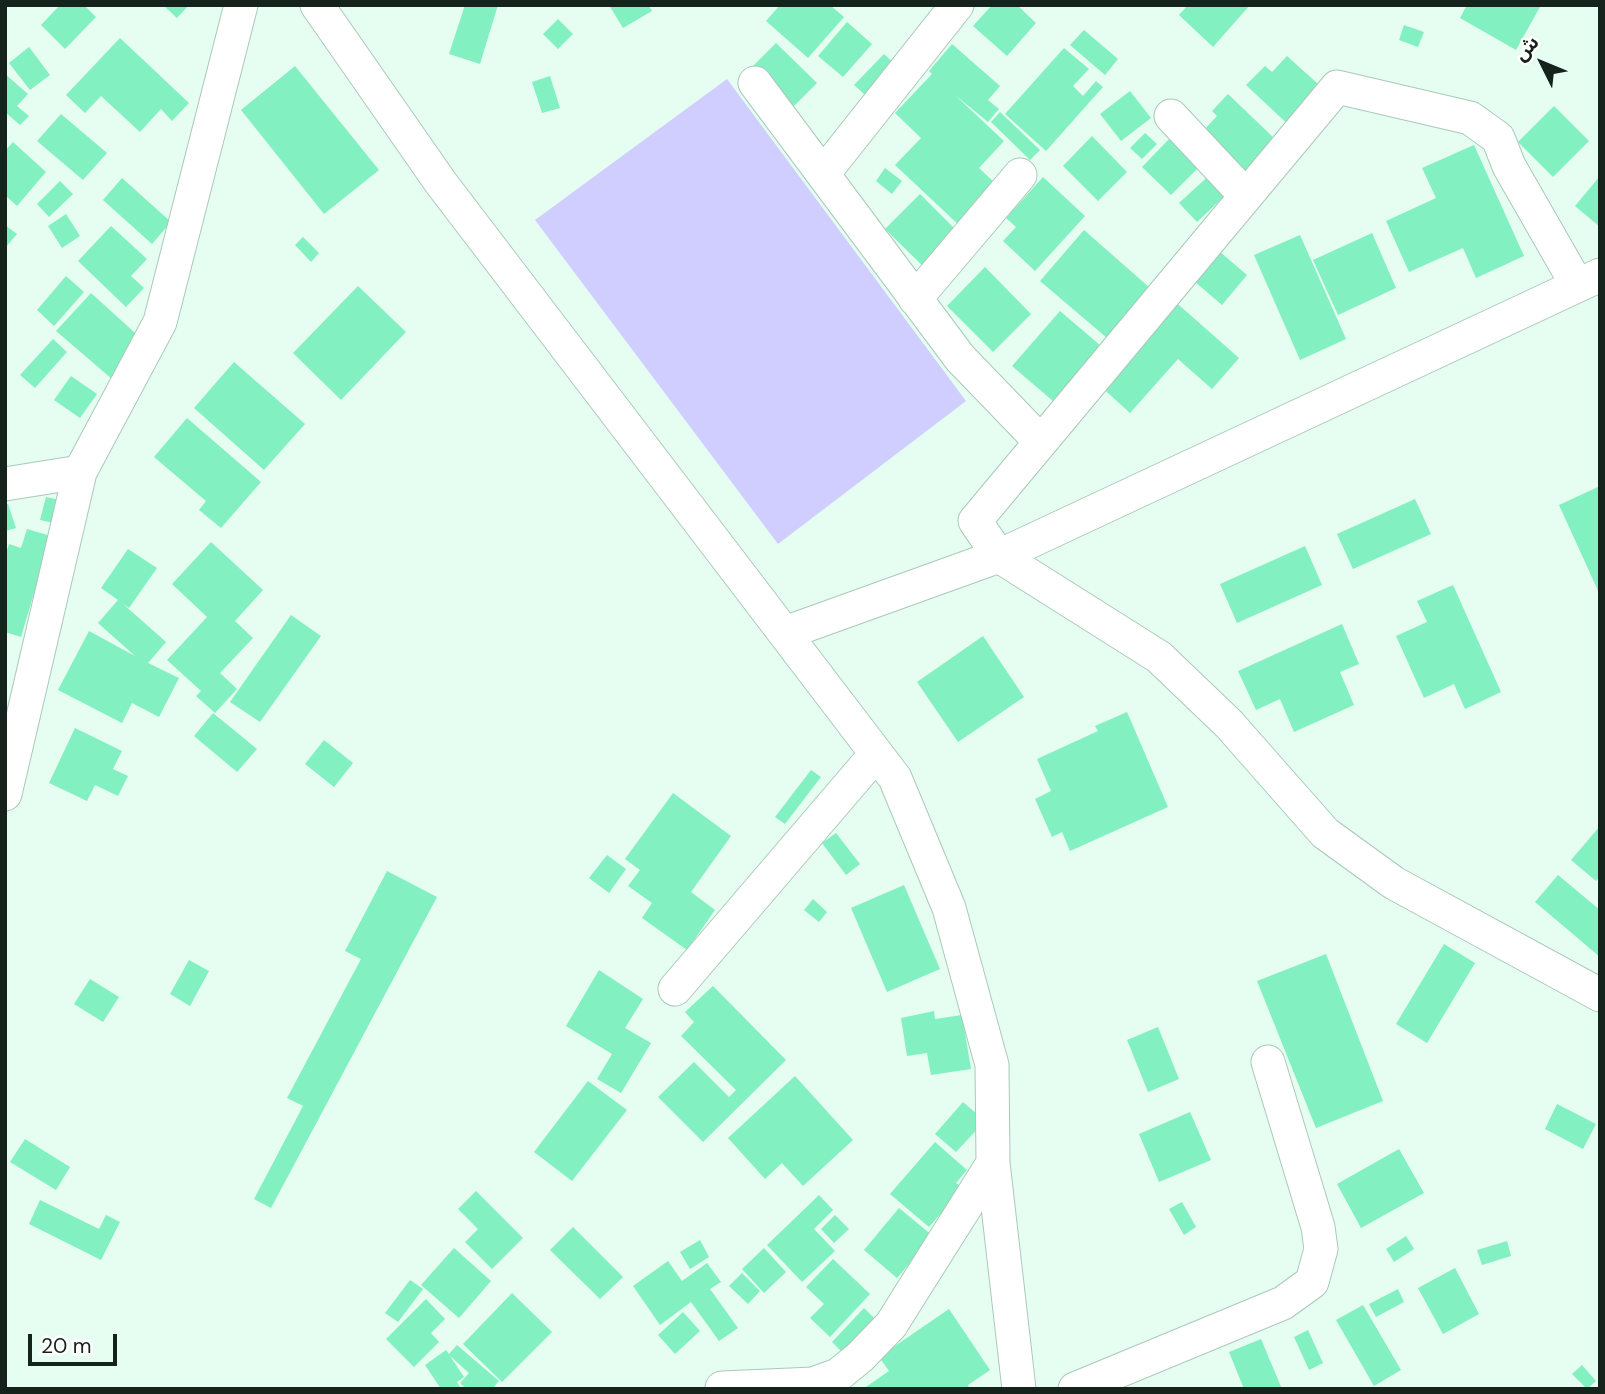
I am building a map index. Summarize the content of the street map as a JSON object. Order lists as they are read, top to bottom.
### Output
{
  "scale_bar": "20 m",
  "north": "top left"
}
